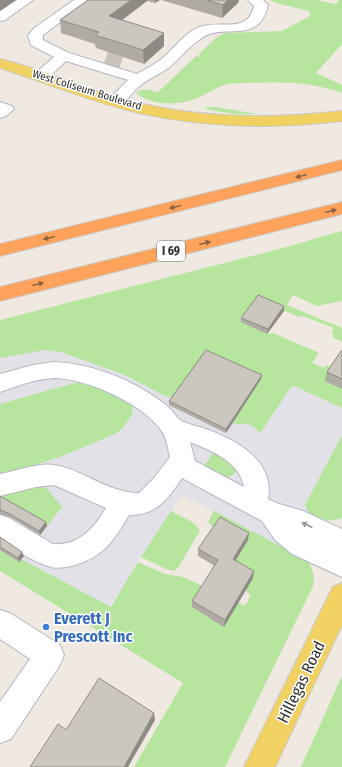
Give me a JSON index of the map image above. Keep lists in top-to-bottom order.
{
  "streets": {
    "highway": ["I 69"],
    "main road": ["West Coliseum Boulevard", "Hillegas Road"]
  },
  "places": ["Everett J Prescott Inc"]
}
